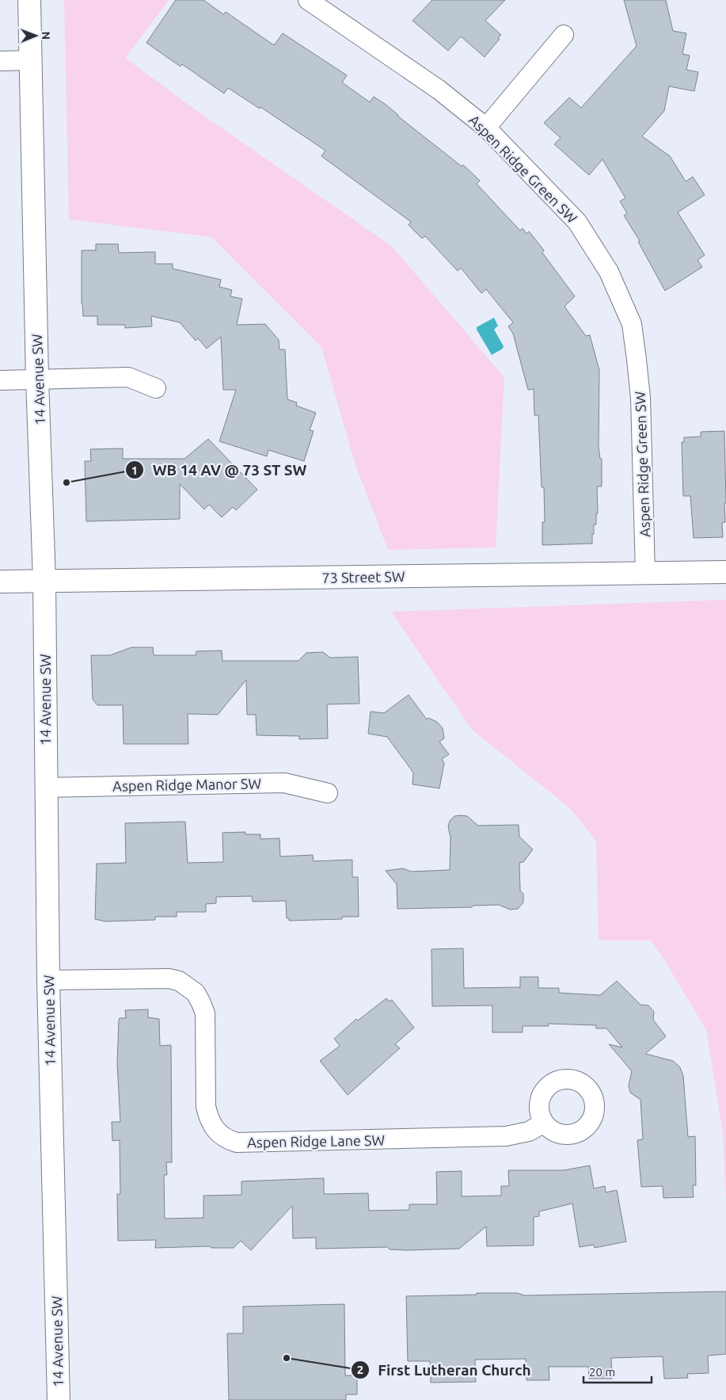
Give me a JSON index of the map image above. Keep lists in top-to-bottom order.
{
  "streets": {
    "street": [
      "Aspen Ridge Green SW",
      "14 Avenue SW",
      "73 Street SW",
      "Aspen Ridge Manor SW",
      "Aspen Ridge Lane SW"
    ]
  },
  "crossings": [
    ["Aspen Ridge Green SW", "73 Street SW"],
    ["14 Avenue SW", "73 Street SW"],
    ["14 Avenue SW", "Aspen Ridge Manor SW"],
    ["14 Avenue SW", "Aspen Ridge Lane SW"]
  ],
  "places": ["WB 14 AV @ 73 ST SW", "First Lutheran Church"],
  "scale_bar": "20 m",
  "north": "right"
}
